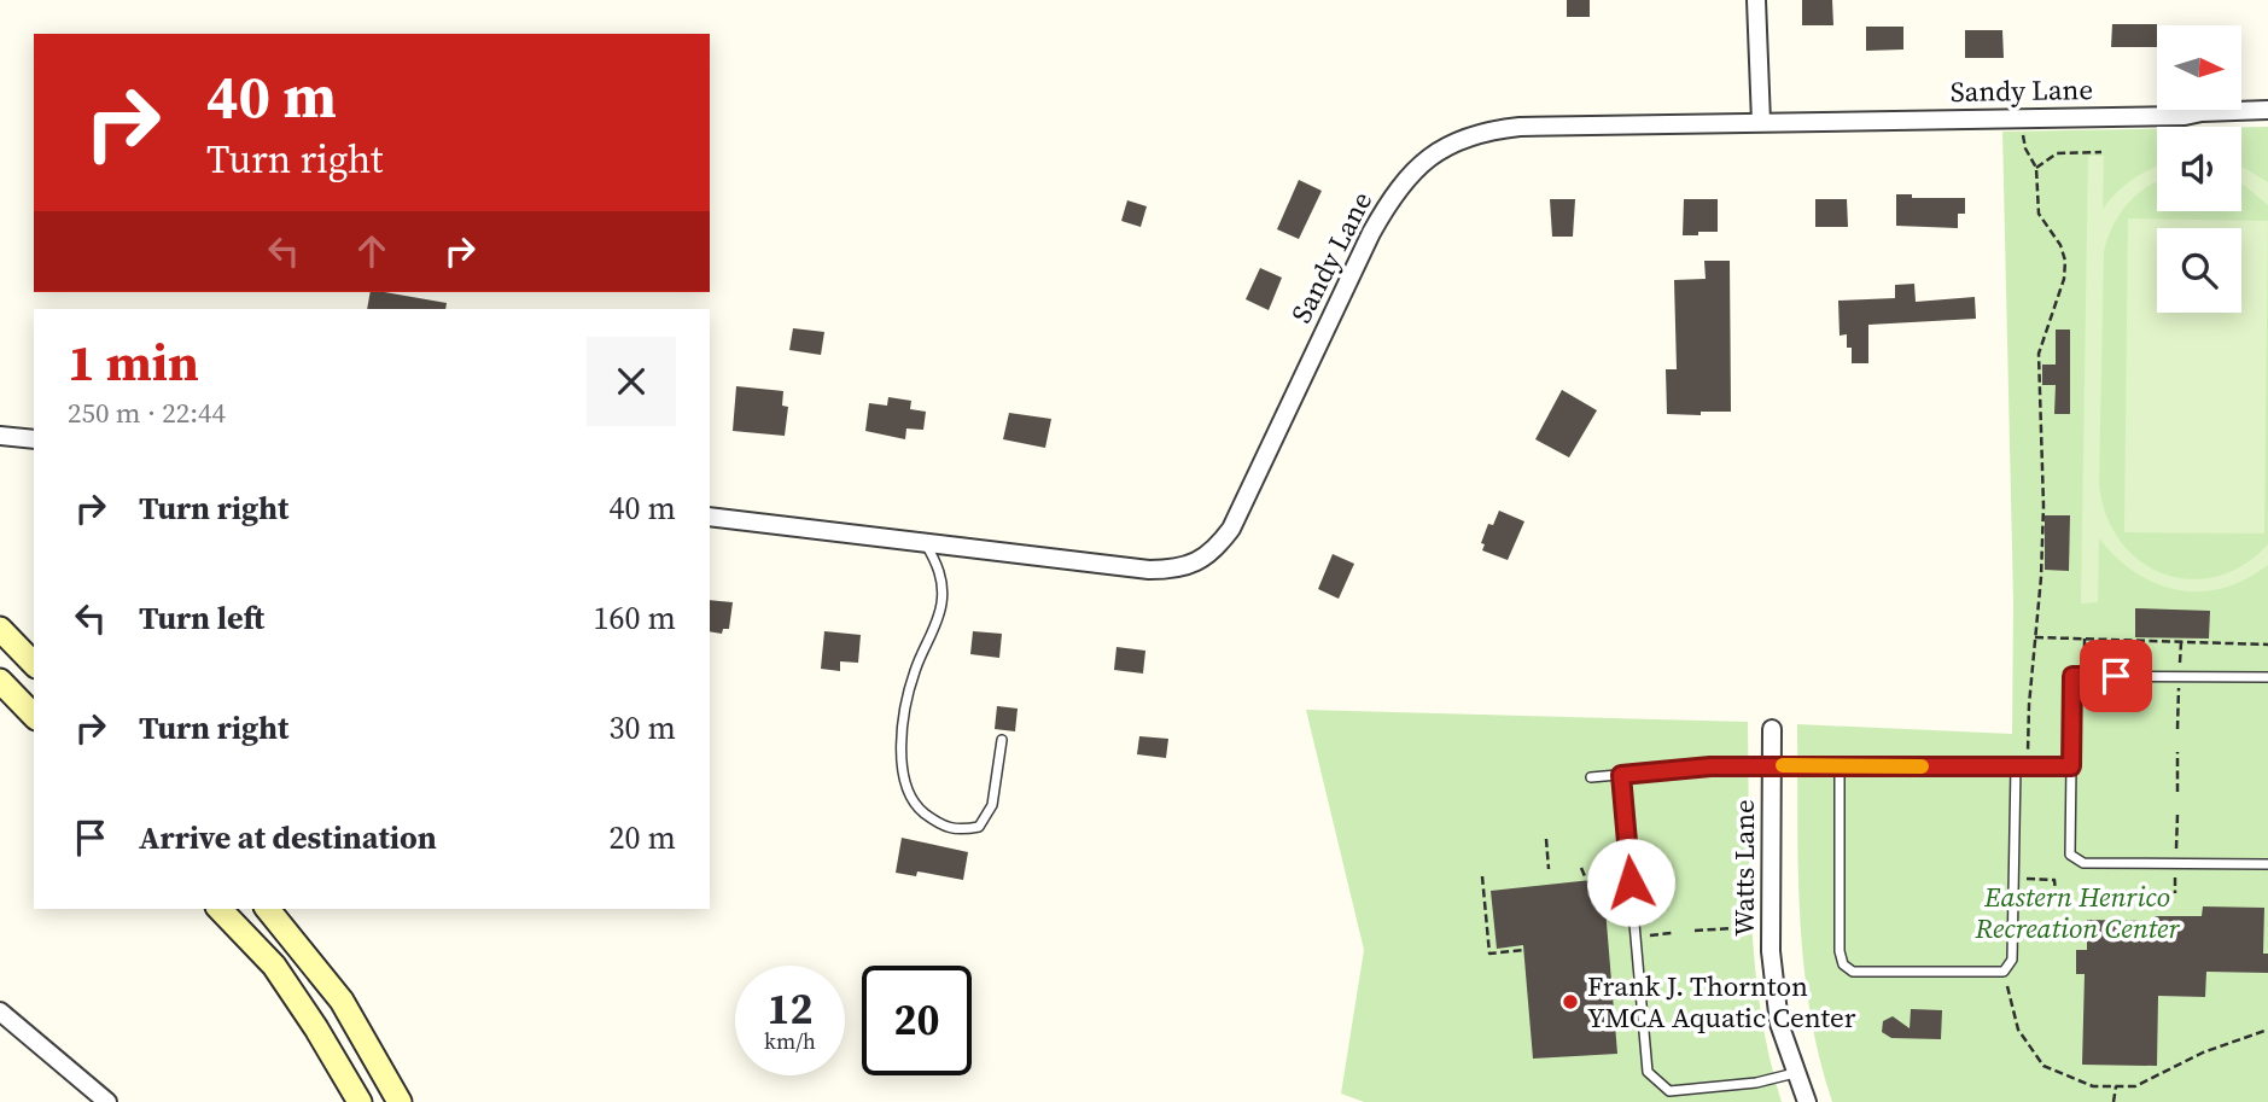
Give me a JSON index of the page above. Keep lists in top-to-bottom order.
{
  "streets": {
    "street": ["Sandy Lane", "Watts Lane"]
  },
  "parks": ["Eastern Henrico Recreation Center"],
  "places": ["Frank J. Thornton YMCA Aquatic Center"],
  "north": "right",
  "page": {
    "turn": ["40 m", "Turn right"],
    "heading": ["1 min", "250 m · 22:44"],
    "list": [
      {
        "name": "Turn right",
        "value": "40 m"
      },
      {
        "name": "Turn left",
        "value": "160 m"
      },
      {
        "name": "Turn right",
        "value": "30 m"
      },
      {
        "name": "Arrive at destination",
        "value": "20 m"
      }
    ],
    "speed": "12 km/h",
    "limit": "20"
  }
}
